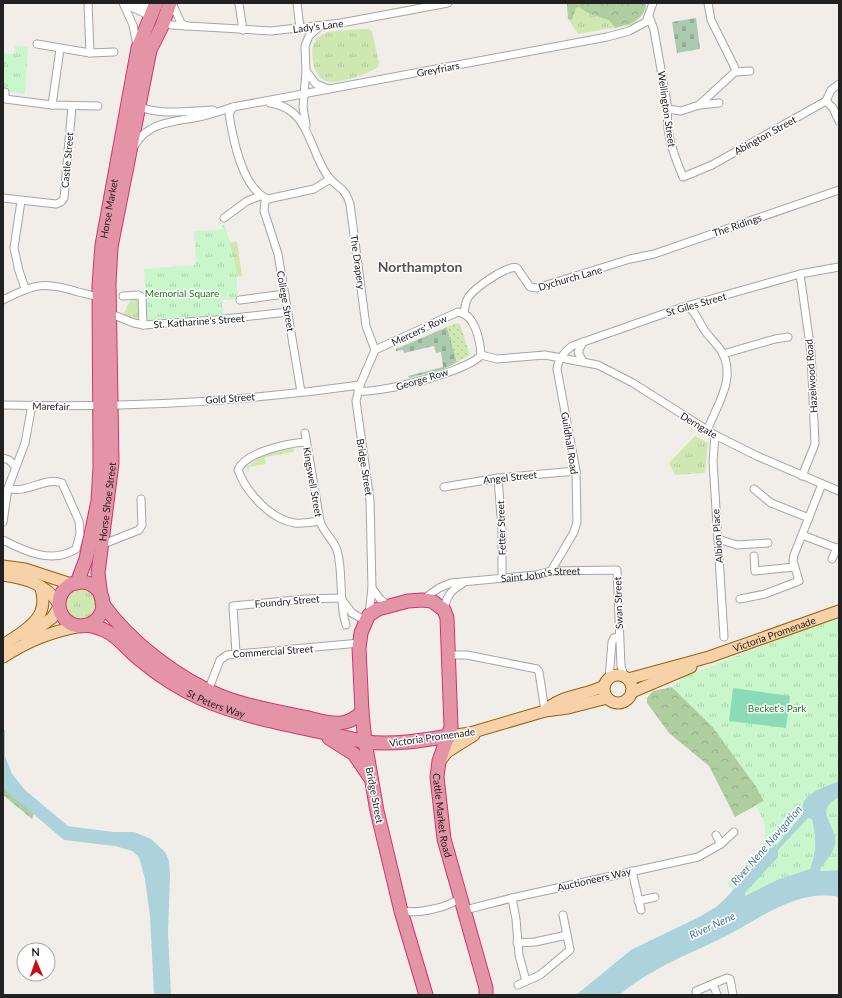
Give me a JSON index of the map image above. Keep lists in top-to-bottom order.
{
  "streets": {
    "highway": [
      "Horse Market",
      "Bridge Street",
      "Horse Shoe Street",
      "Saint John's Street",
      "Victoria Promenade",
      "St Peters Way",
      "Cattle Market Road"
    ],
    "street": [
      "Lady's Lane",
      "Greyfriars",
      "Wellington Street",
      "Abington Street",
      "Castle Street",
      "The Ridings",
      "The Drapery",
      "Dychurch Lane",
      "College Street",
      "St Giles Street",
      "St. Katharine's Street",
      "Mercers' Row",
      "Hazelwood Road",
      "George Row",
      "Gold Street",
      "Marefair",
      "Derngate",
      "Guildhall Road",
      "Angel Street",
      "Kingswell Street",
      "Fetter Street",
      "Albion Place",
      "Foundry Street",
      "Swan Street",
      "Commercial Street",
      "Auctioneers Way"
    ]
  },
  "crossings": [
    ["Lady's Lane", "Horse Market"],
    ["Greyfriars", "Wellington Street"],
    ["Greyfriars", "Horse Market"],
    ["Wellington Street", "Abington Street"],
    ["Horse Market", "St. Katharine's Street"],
    ["Horse Market", "Gold Street"],
    ["Horse Market", "Marefair"],
    ["Horse Market", "Horse Shoe Street"],
    ["The Ridings", "Dychurch Lane"],
    ["The Drapery", "Mercers' Row"],
    ["The Drapery", "Bridge Street"],
    ["Dychurch Lane", "Mercers' Row"],
    ["College Street", "St. Katharine's Street"],
    ["College Street", "Gold Street"],
    ["St Giles Street", "Hazelwood Road"],
    ["St Giles Street", "Derngate"],
    ["St Giles Street", "Guildhall Road"],
    ["Mercers' Row", "Bridge Street"],
    ["Hazelwood Road", "Derngate"],
    ["George Row", "Gold Street"],
    ["George Row", "Derngate"],
    ["George Row", "Bridge Street"],
    ["Gold Street", "Marefair"],
    ["Gold Street", "Bridge Street"],
    ["Gold Street", "Horse Shoe Street"],
    ["Marefair", "Horse Shoe Street"],
    ["Derngate", "Guildhall Road"],
    ["Derngate", "Albion Place"],
    ["Guildhall Road", "Angel Street"],
    ["Guildhall Road", "Saint John's Street"],
    ["Bridge Street", "Saint John's Street"],
    ["Bridge Street", "Victoria Promenade"],
    ["Bridge Street", "Commercial Street"],
    ["Bridge Street", "St Peters Way"],
    ["Angel Street", "Fetter Street"],
    ["Kingswell Street", "Foundry Street"],
    ["Horse Shoe Street", "St Peters Way"],
    ["Fetter Street", "Saint John's Street"],
    ["Saint John's Street", "Swan Street"],
    ["Saint John's Street", "Cattle Market Road"],
    ["Foundry Street", "Commercial Street"],
    ["Swan Street", "Victoria Promenade"],
    ["Victoria Promenade", "St Peters Way"],
    ["Victoria Promenade", "Cattle Market Road"],
    ["Commercial Street", "St Peters Way"],
    ["Cattle Market Road", "Auctioneers Way"]
  ],
  "districts": ["Northampton"],
  "water": ["River Nene Navigation", "River Nene"],
  "parks": ["Memorial Square", "Becket's Park"],
  "north": "top"
}
